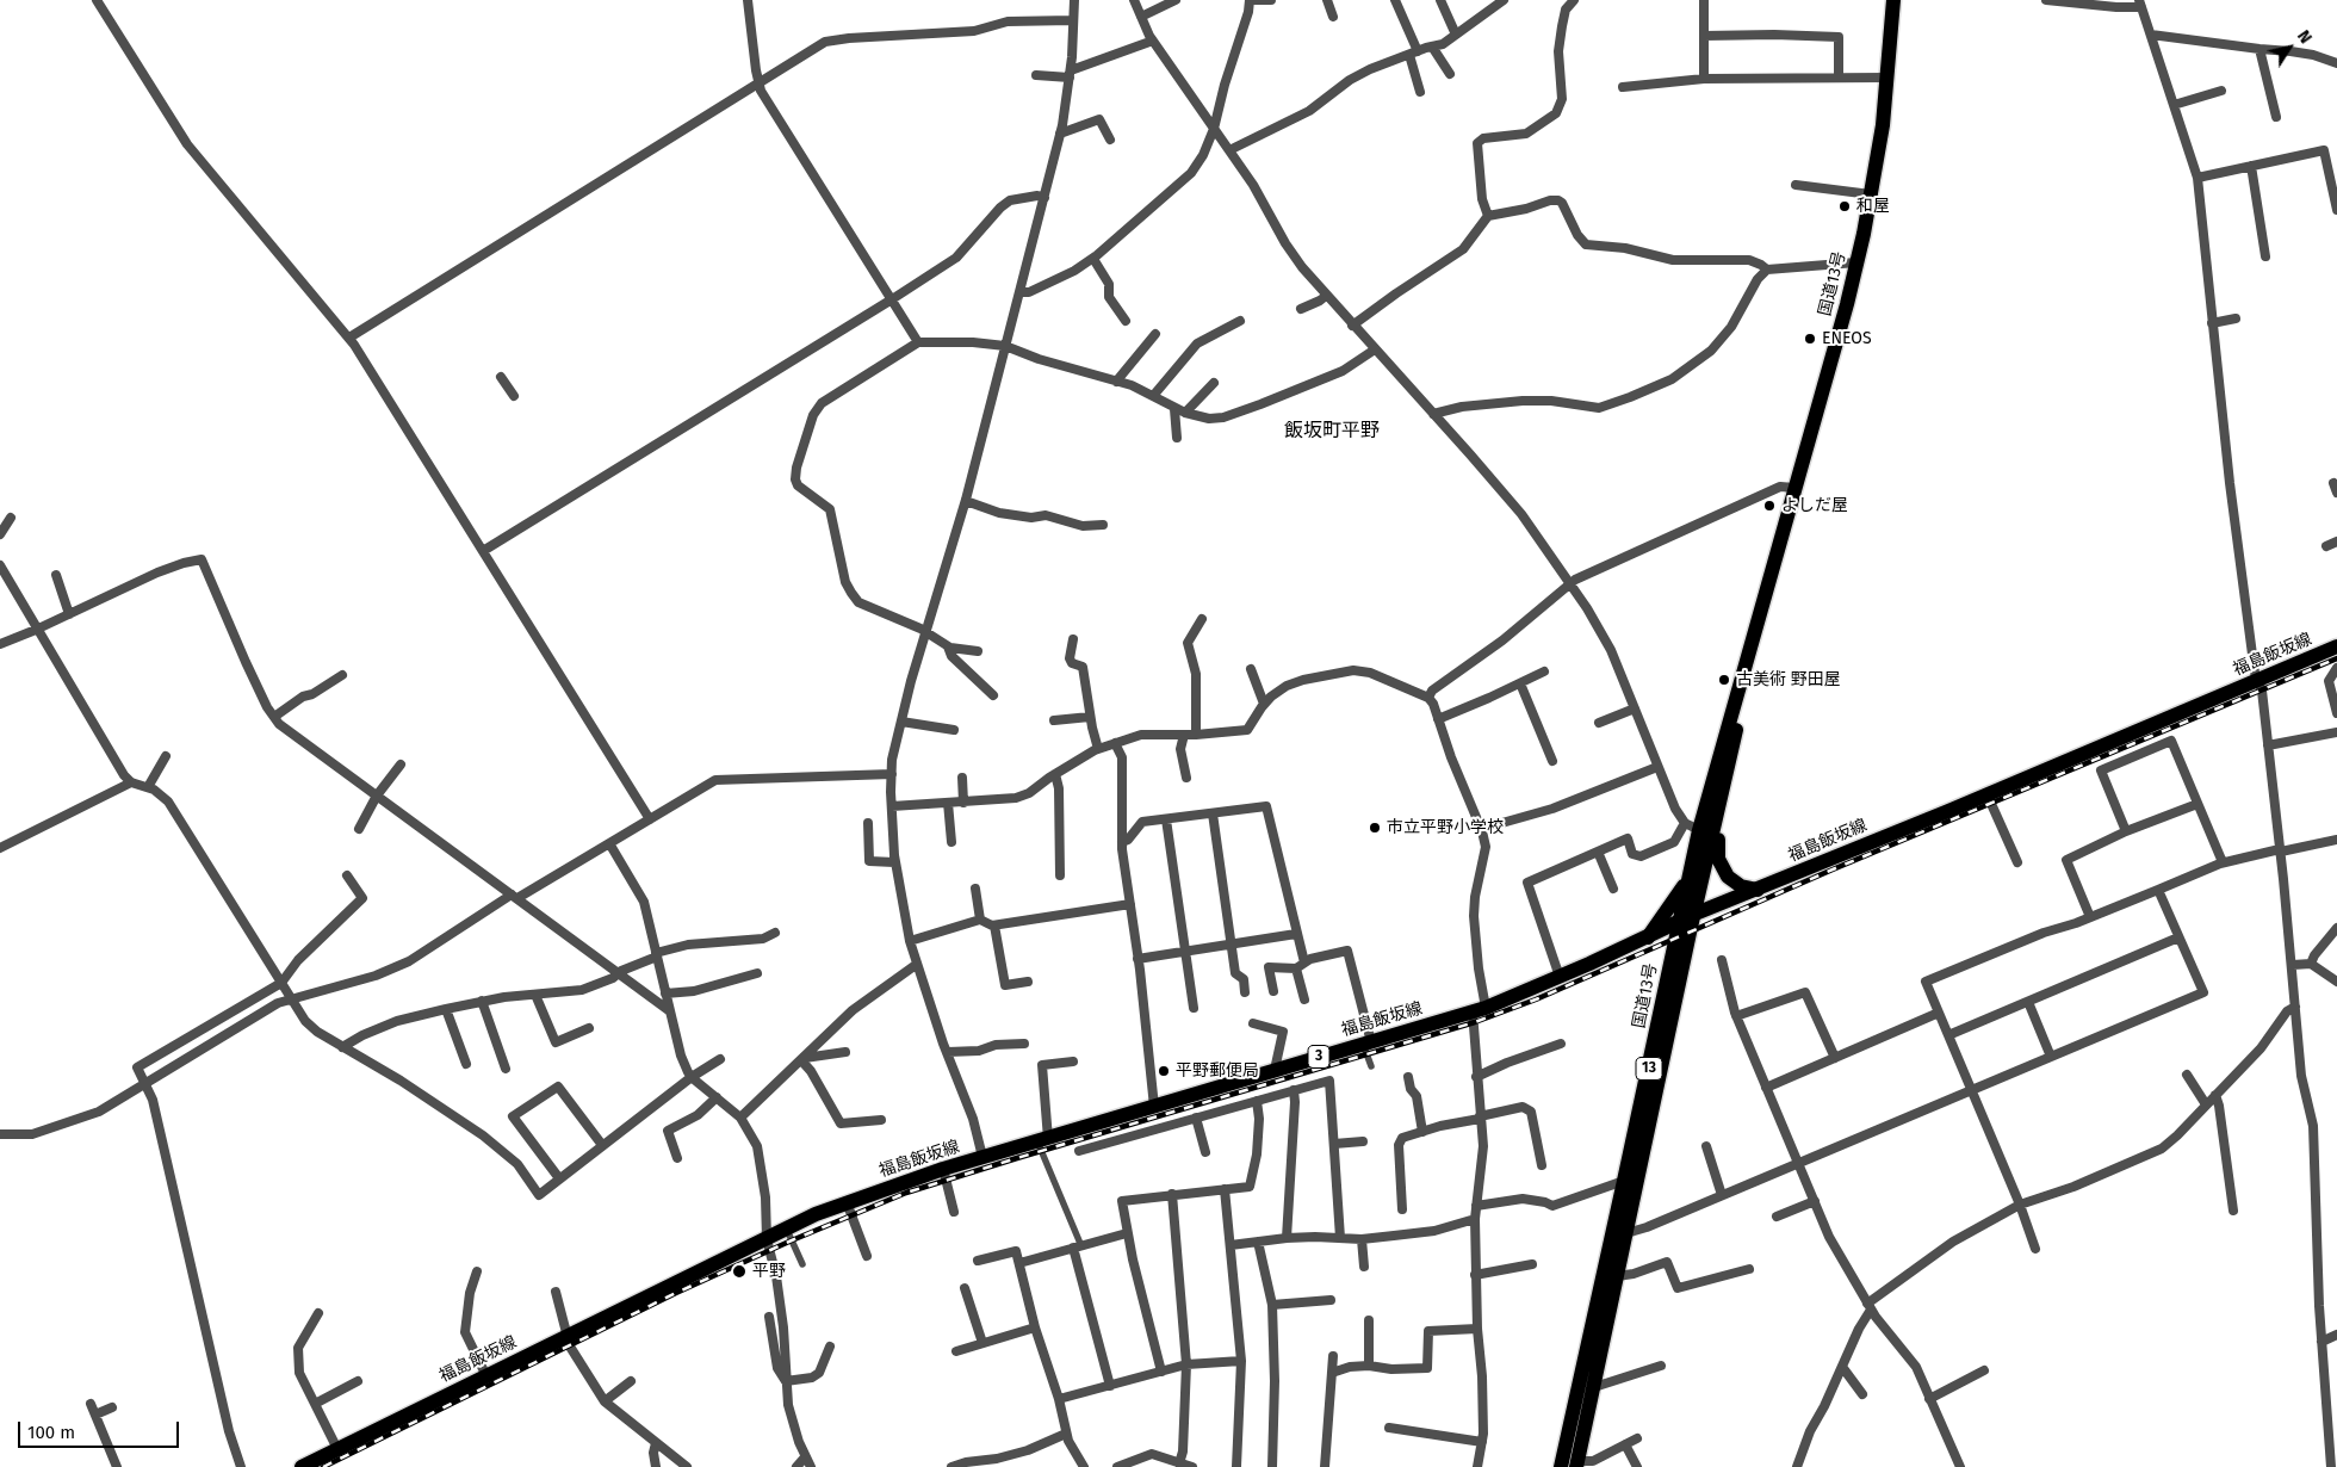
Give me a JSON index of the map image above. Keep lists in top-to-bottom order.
{
  "streets": {
    "main road": [
      "国道13号",
      "福島飯坂線",
      "3",
      "13"
    ]
  },
  "crossings": [
    ["国道13号", "福島飯坂線"]
  ],
  "districts": ["飯坂町平野"],
  "places": [
    "和屋",
    "ENEOS",
    "よしだ屋",
    "古美術 野田屋",
    "市立平野小学校",
    "平野郵便局",
    "平野"
  ],
  "scale_bar": "100 m",
  "north": "top right"
}
